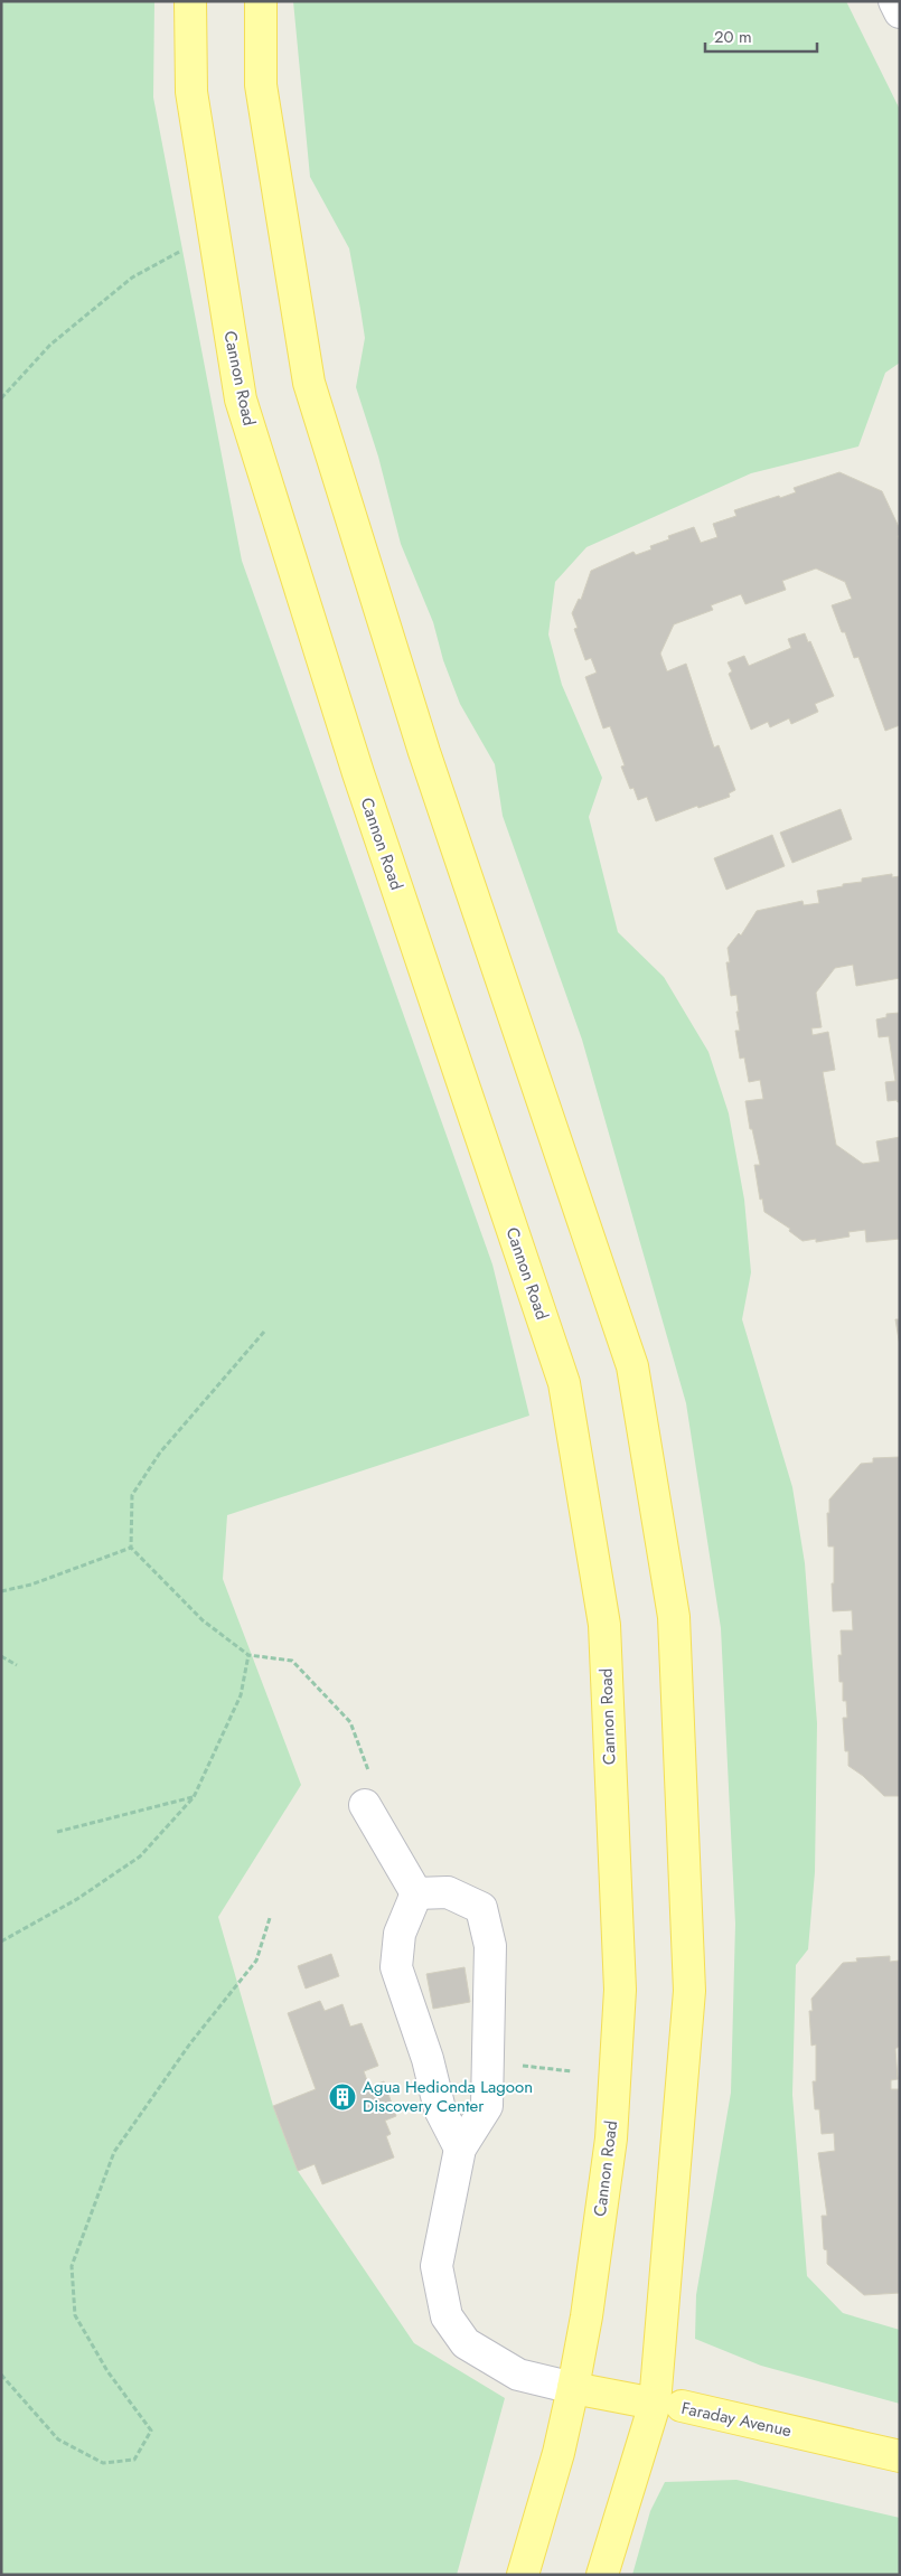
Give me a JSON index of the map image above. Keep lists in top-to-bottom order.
{
  "streets": {
    "main road": ["Cannon Road", "Faraday Avenue"]
  },
  "crossings": [
    ["Cannon Road", "Faraday Avenue"]
  ],
  "places": {
    "building": ["Agua Hedionda Lagoon Discovery Center"]
  },
  "scale_bar": "20 m"
}
